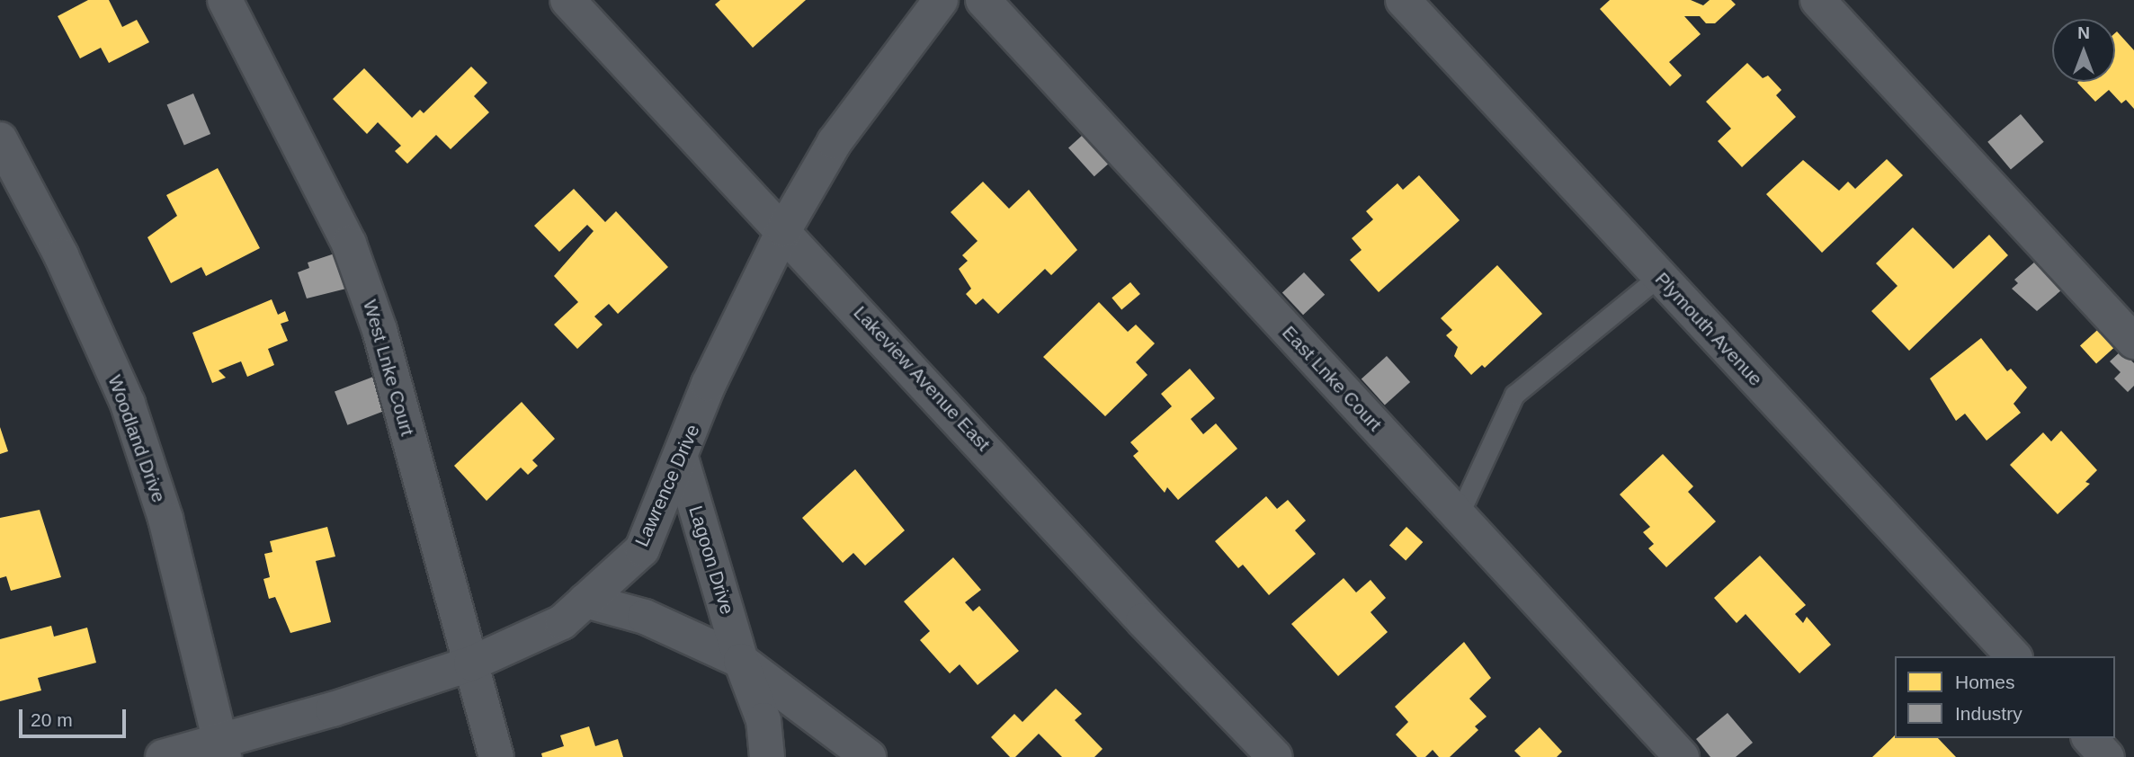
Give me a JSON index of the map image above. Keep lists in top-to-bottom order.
{
  "streets": {
    "street": [
      "Plymouth Avenue",
      "West Lnke Court",
      "Lakeview Avenue East",
      "East Lnke Court",
      "Woodland Drive",
      "Lawrence Drive",
      "Lagoon Drive"
    ]
  },
  "crossings": [
    ["West Lnke Court", "Lawrence Drive"],
    ["Lakeview Avenue East", "Lawrence Drive"],
    ["Woodland Drive", "Lawrence Drive"],
    ["Lawrence Drive", "Lagoon Drive"]
  ],
  "legend": ["Homes", "Industry"],
  "scale_bar": "20 m",
  "north": "top"
}
